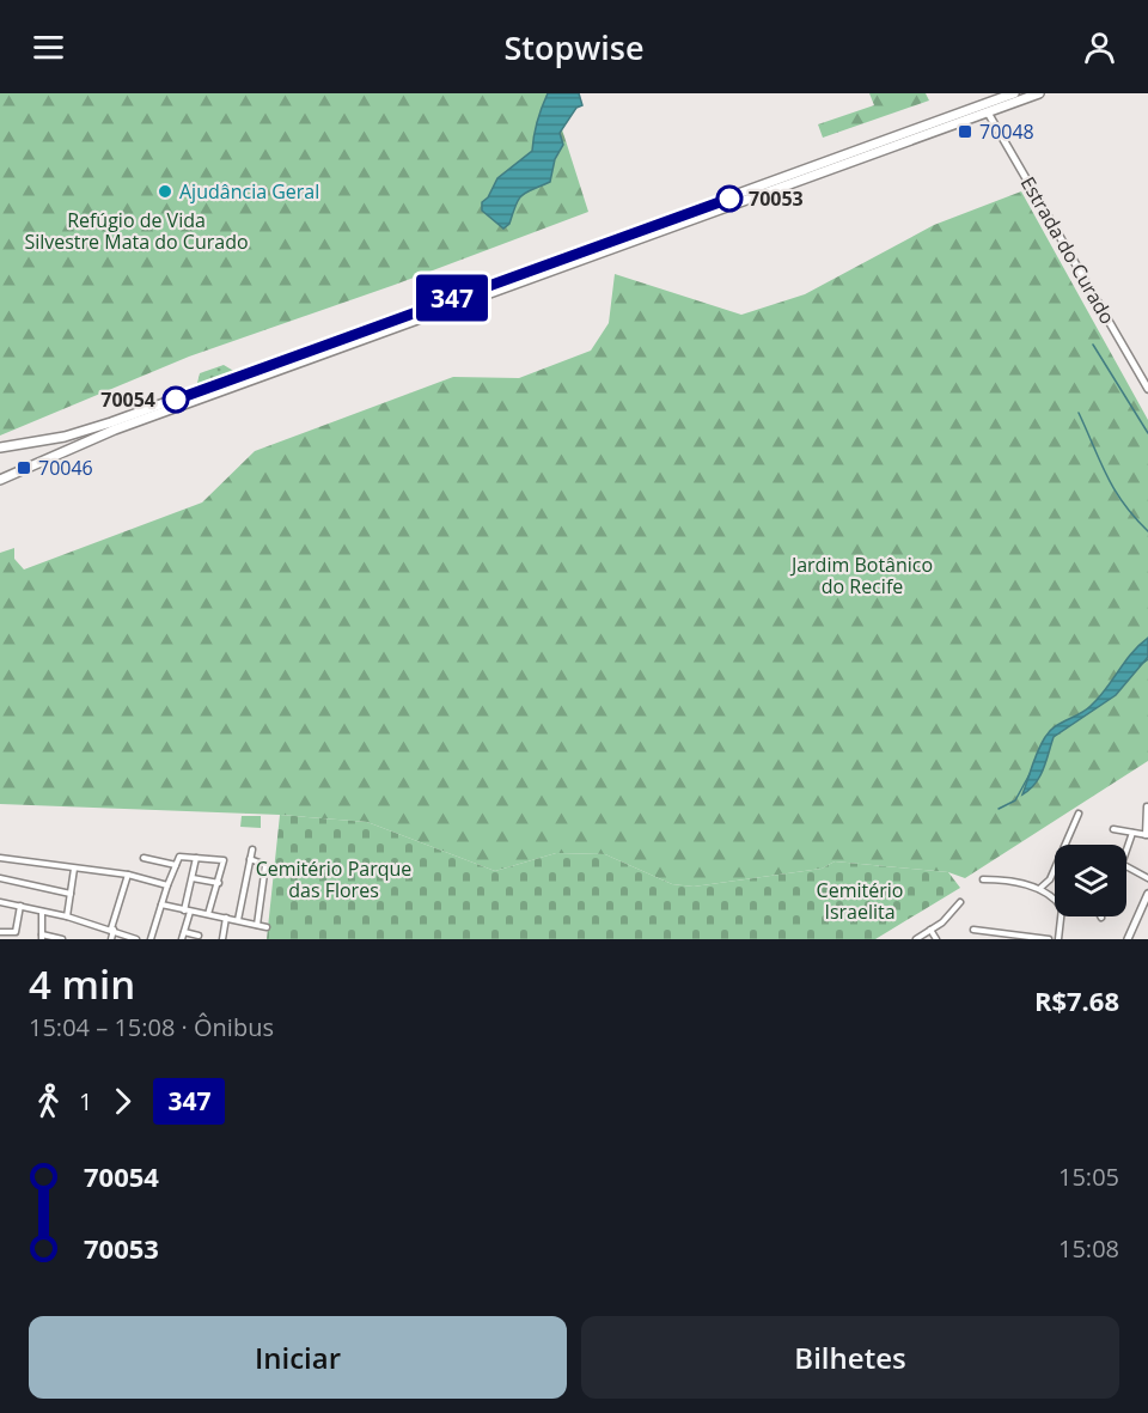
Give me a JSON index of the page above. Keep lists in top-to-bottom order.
{
  "streets": {
    "main road": ["Estrada do Curado"]
  },
  "parks": [
    "Refúgio de Vida Silvestre Mata do Curado",
    "Jardim Botânico do Recife",
    "Cemitério Parque das Flores",
    "Cemitério Israelita"
  ],
  "places": {
    "transit": ["70048", "70046"],
    "other": ["Ajudância Geral", "70053", "70054"]
  },
  "lines": ["bus line 347"],
  "page": {
    "header": "Stopwise",
    "on_map": "347",
    "heading": ["4 min", "15:04 – 15:08 · Ônibus", "R$7.68"],
    "legs": ["1", "347"],
    "list": [
      {
        "name": "70054",
        "value": "15:05"
      },
      {
        "name": "70053",
        "value": "15:08"
      }
    ],
    "buttons": ["Iniciar", "Bilhetes"]
  }
}
